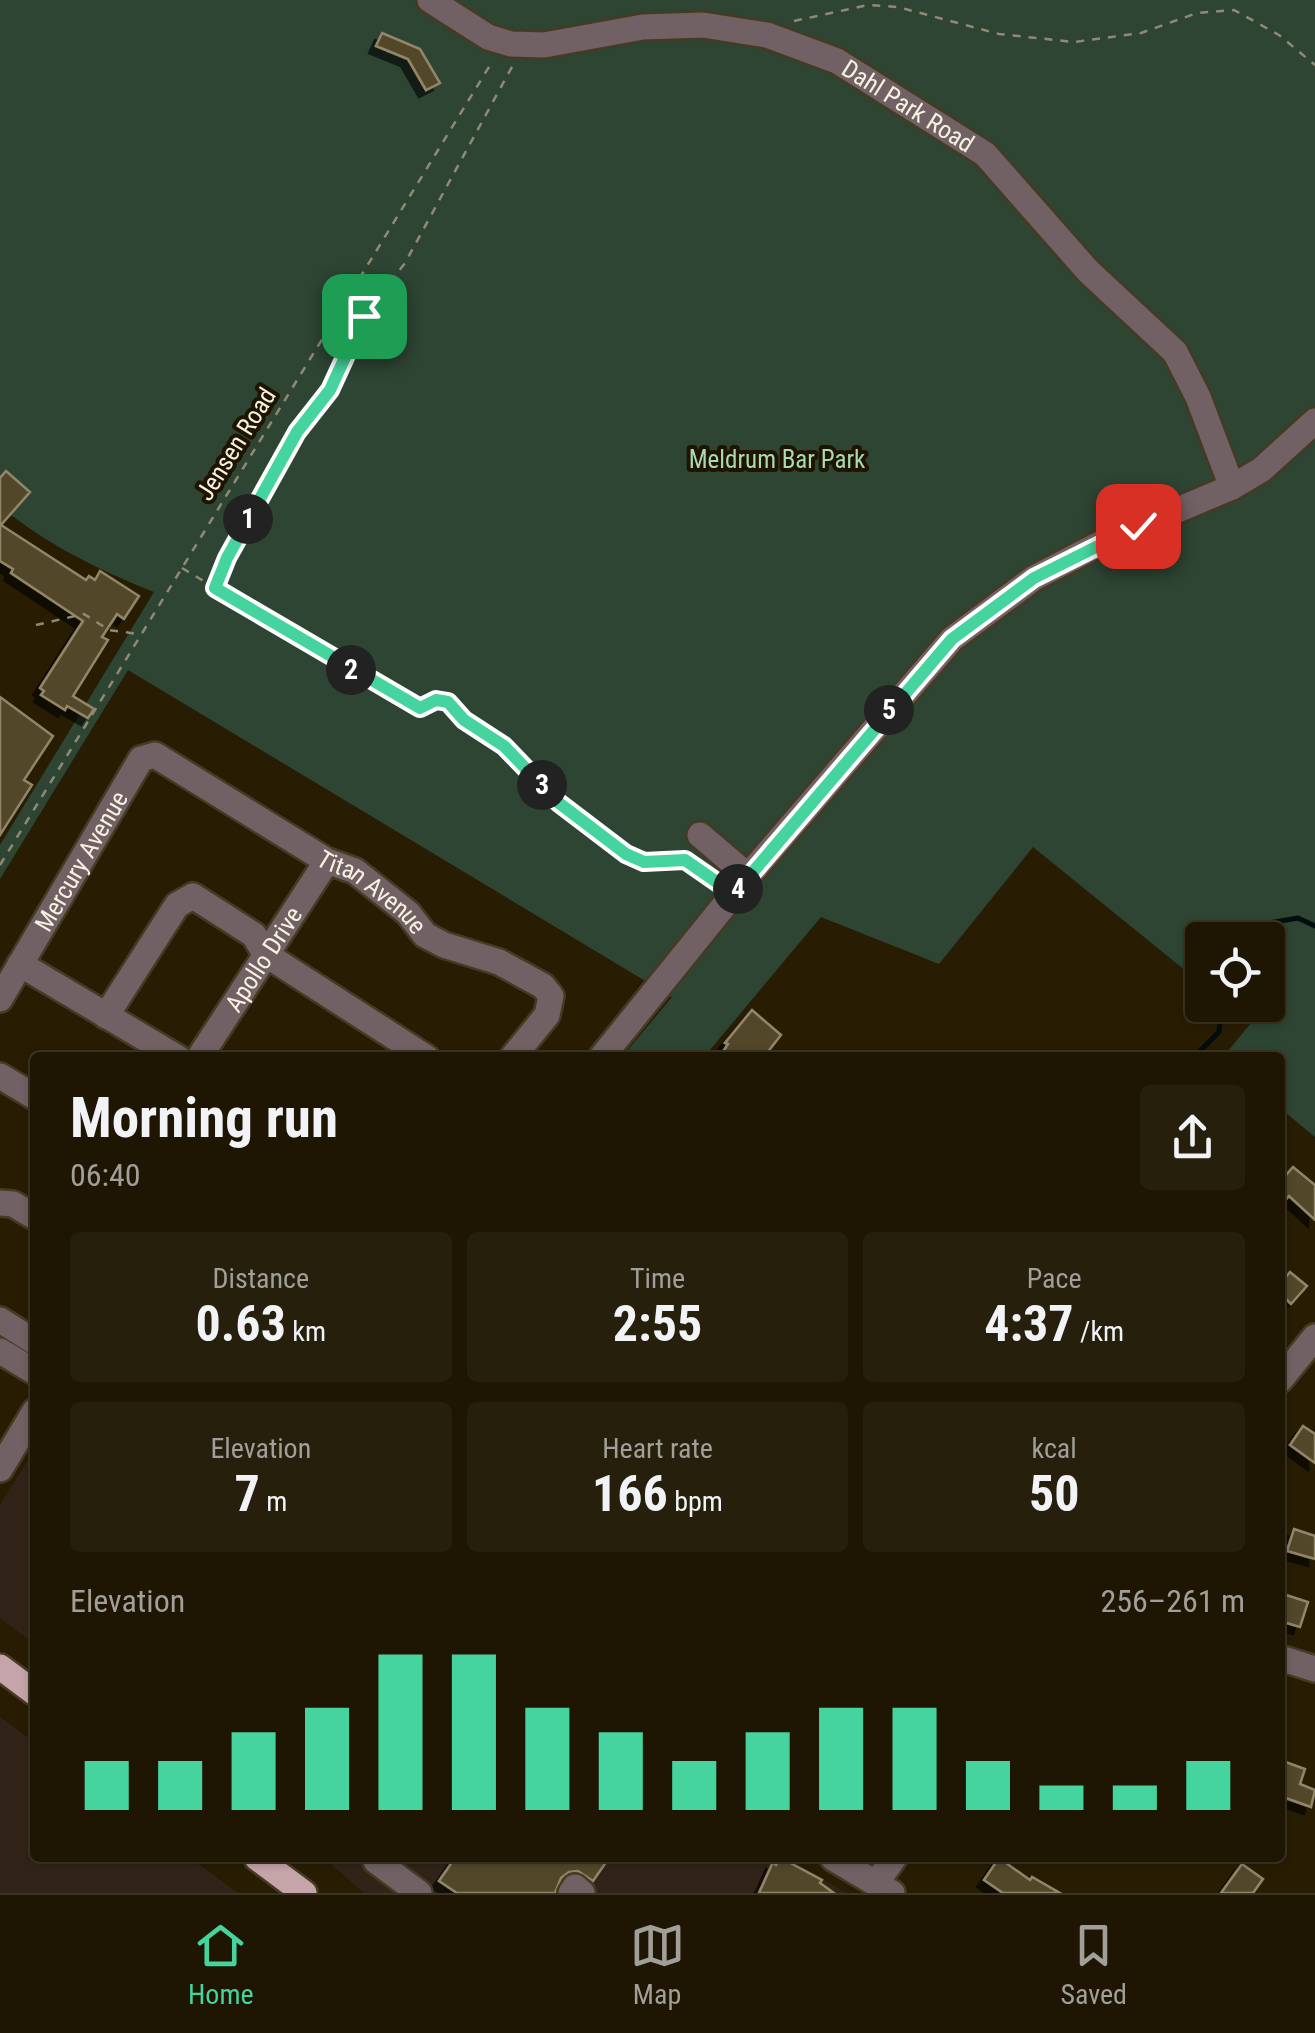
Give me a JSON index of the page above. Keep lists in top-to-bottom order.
{
  "streets": {
    "street": [
      "Dahl Park Road",
      "Mercury Avenue",
      "Titan Avenue",
      "Apollo Drive"
    ],
    "path": ["Jensen Road"]
  },
  "crossings": [
    ["Dahl Park Road", "Jensen Road"],
    ["Mercury Avenue", "Titan Avenue"],
    ["Titan Avenue", "Apollo Drive"]
  ],
  "parks": ["Meldrum Bar Park"],
  "page": {
    "pins": [
      "1",
      "2",
      "5",
      "3",
      "4"
    ],
    "heading": ["Morning run", "06:40"],
    "stats": [
      ["Distance", "0.63 km"],
      ["Time", "2:55"],
      ["Pace", "4:37 /km"],
      ["Elevation", "7 m"],
      ["Heart rate", "166 bpm"],
      ["kcal", "50"]
    ],
    "chart": ["Elevation", "256–261 m"],
    "tabs": ["Home", "Map", "Saved"]
  }
}
